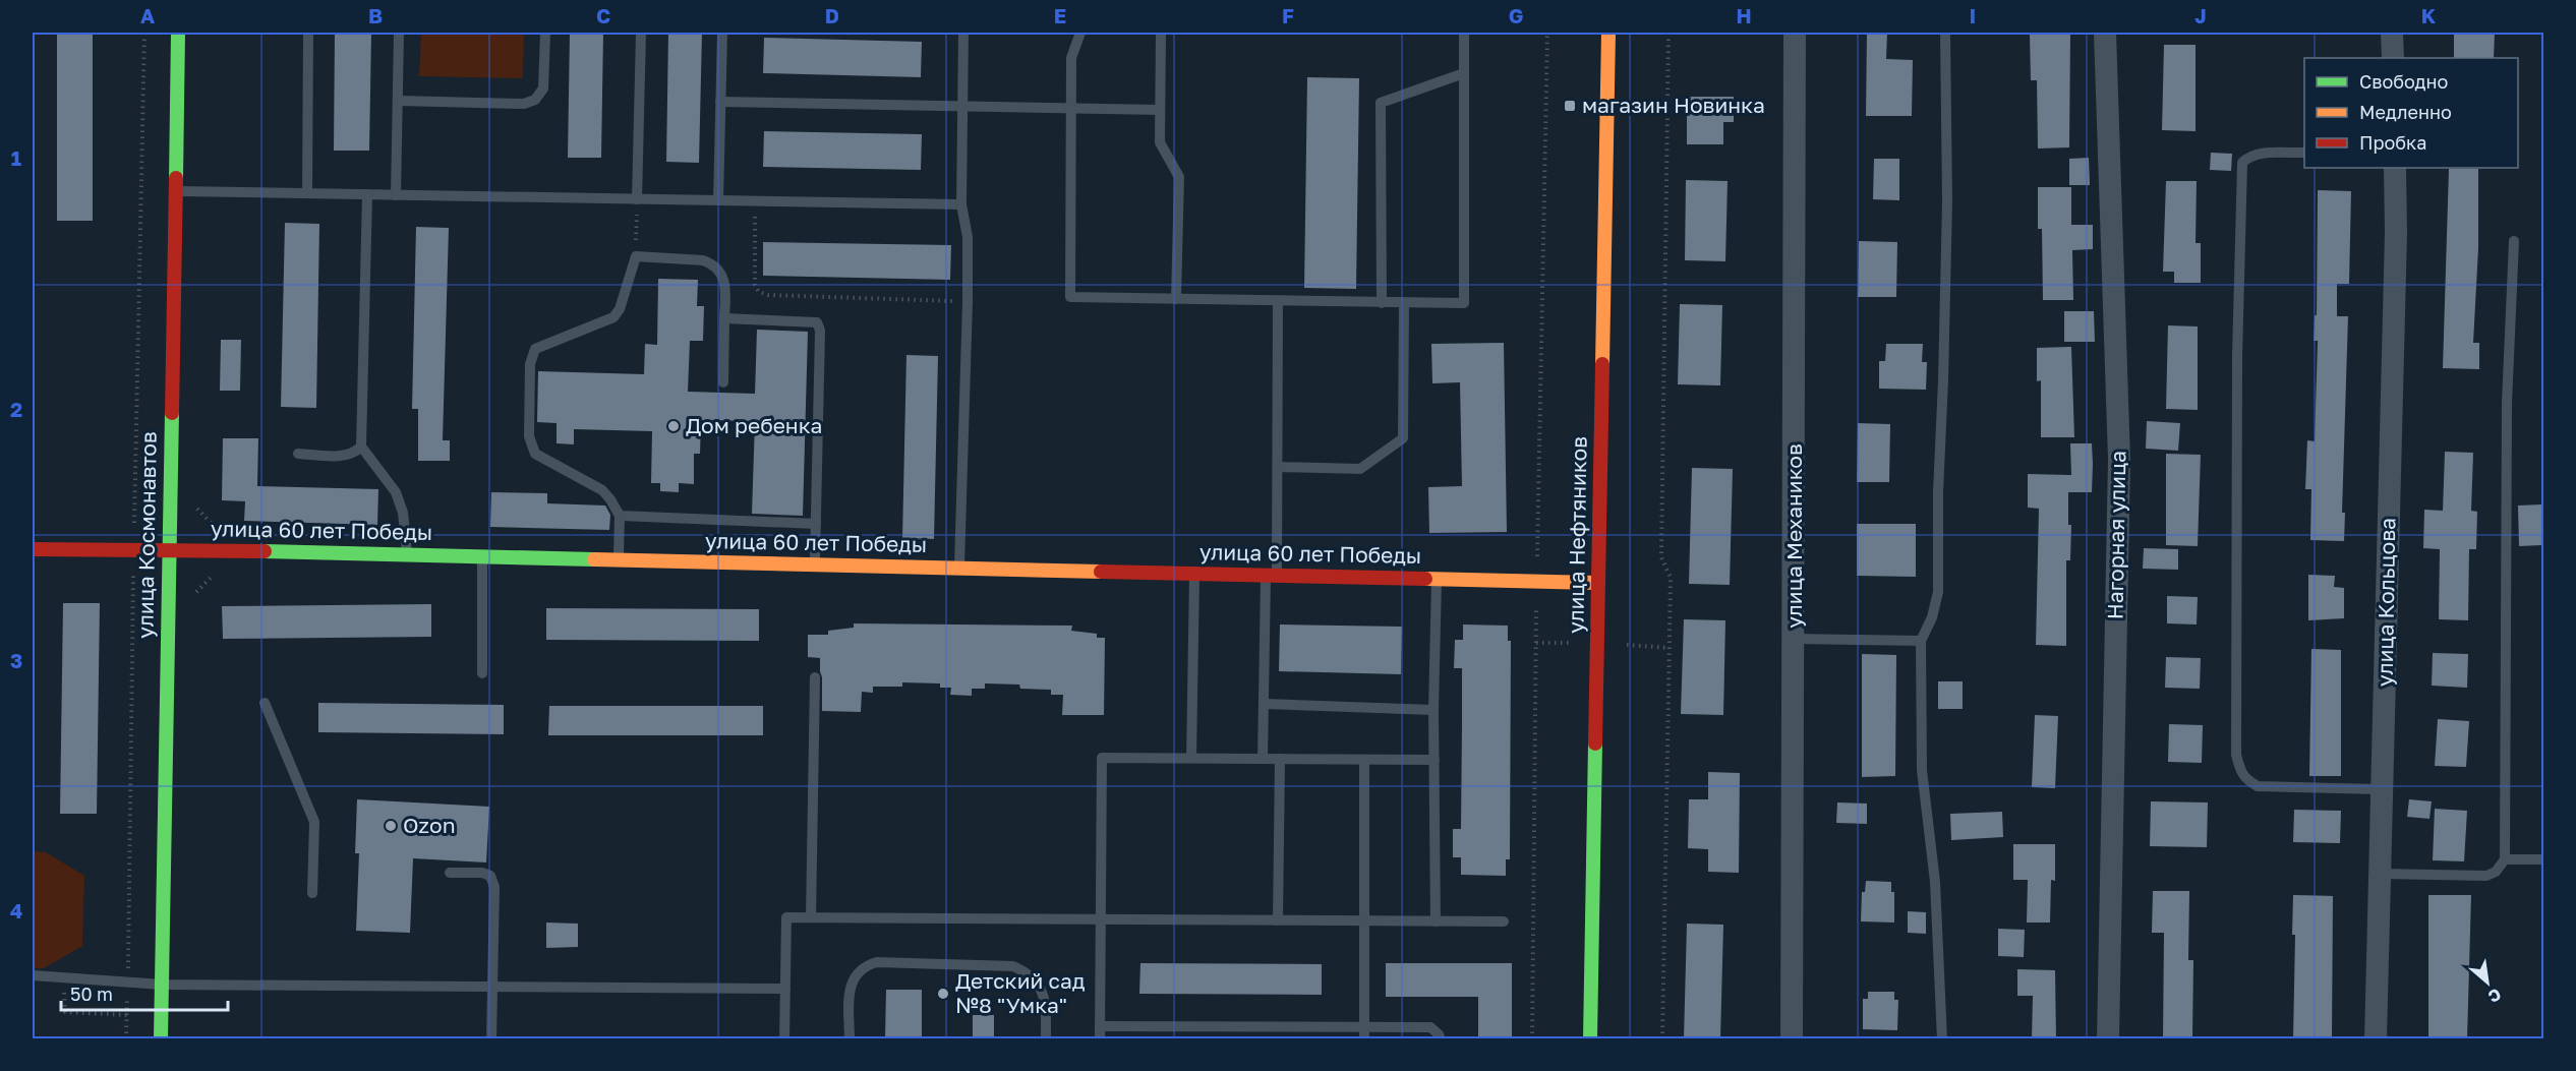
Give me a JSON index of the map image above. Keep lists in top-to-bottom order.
{
  "streets": {
    "main road": ["улица 60 лет Победы", "улица Космонавтов", "улица Нефтяников"],
    "street": ["Нагорная улица", "улица Механиков", "улица Кольцова"]
  },
  "crossings": [
    ["улица 60 лет Победы", "улица Космонавтов"],
    ["улица 60 лет Победы", "улица Нефтяников"]
  ],
  "places": {
    "transit": ["магазин Новинка"],
    "other": ["Дом ребенка", "Ozon", "Детский сад №8 \"Умка\""]
  },
  "legend": ["Свободно", "Медленно", "Пробка"],
  "scale_bar": "50 m",
  "north": "bottom right",
  "grid": {
    "columns": [
      "A",
      "B",
      "C",
      "D",
      "E",
      "F",
      "G",
      "H",
      "I",
      "J",
      "K"
    ],
    "rows": [
      "1",
      "2",
      "3",
      "4"
    ]
  }
}
